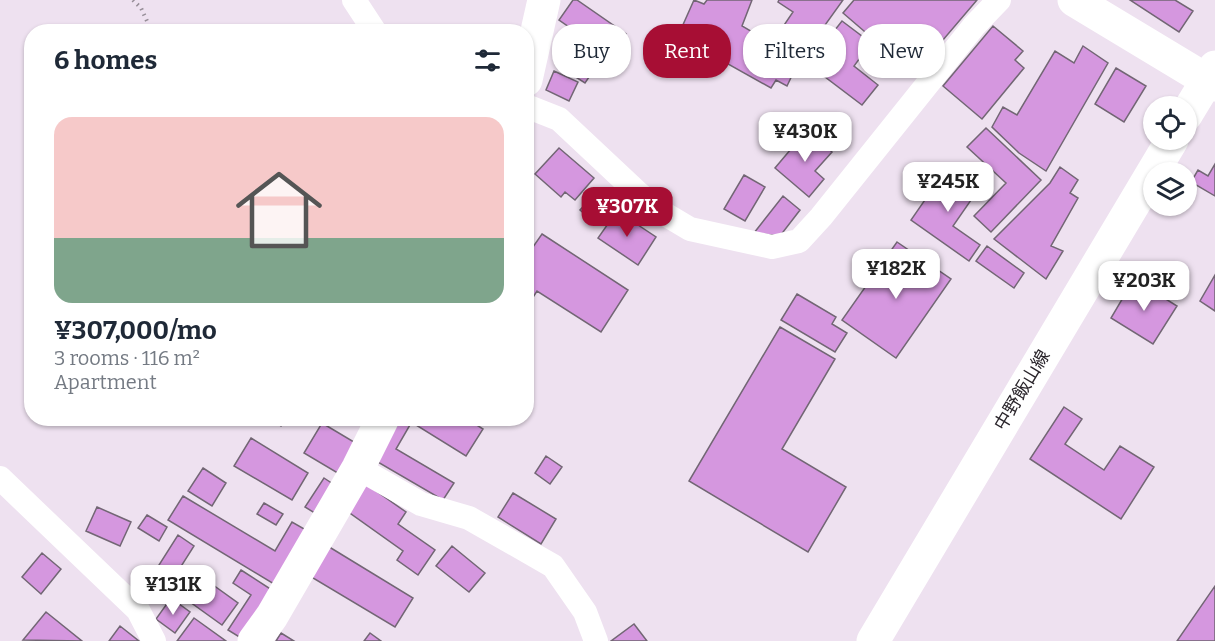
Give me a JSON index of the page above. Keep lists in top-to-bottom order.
{
  "streets": {
    "main road": ["中野飯山線"]
  },
  "page": {
    "chip": [
      "Buy",
      "Rent",
      "Filters",
      "New"
    ],
    "heading": "6 homes",
    "list": [
      {
        "name": "¥307,000/mo",
        "note": "3 rooms · 116 m² · Apartment"
      }
    ],
    "price": [
      "¥430K",
      "¥245K",
      "¥307K",
      "¥182K",
      "¥203K",
      "¥131K"
    ]
  }
}
